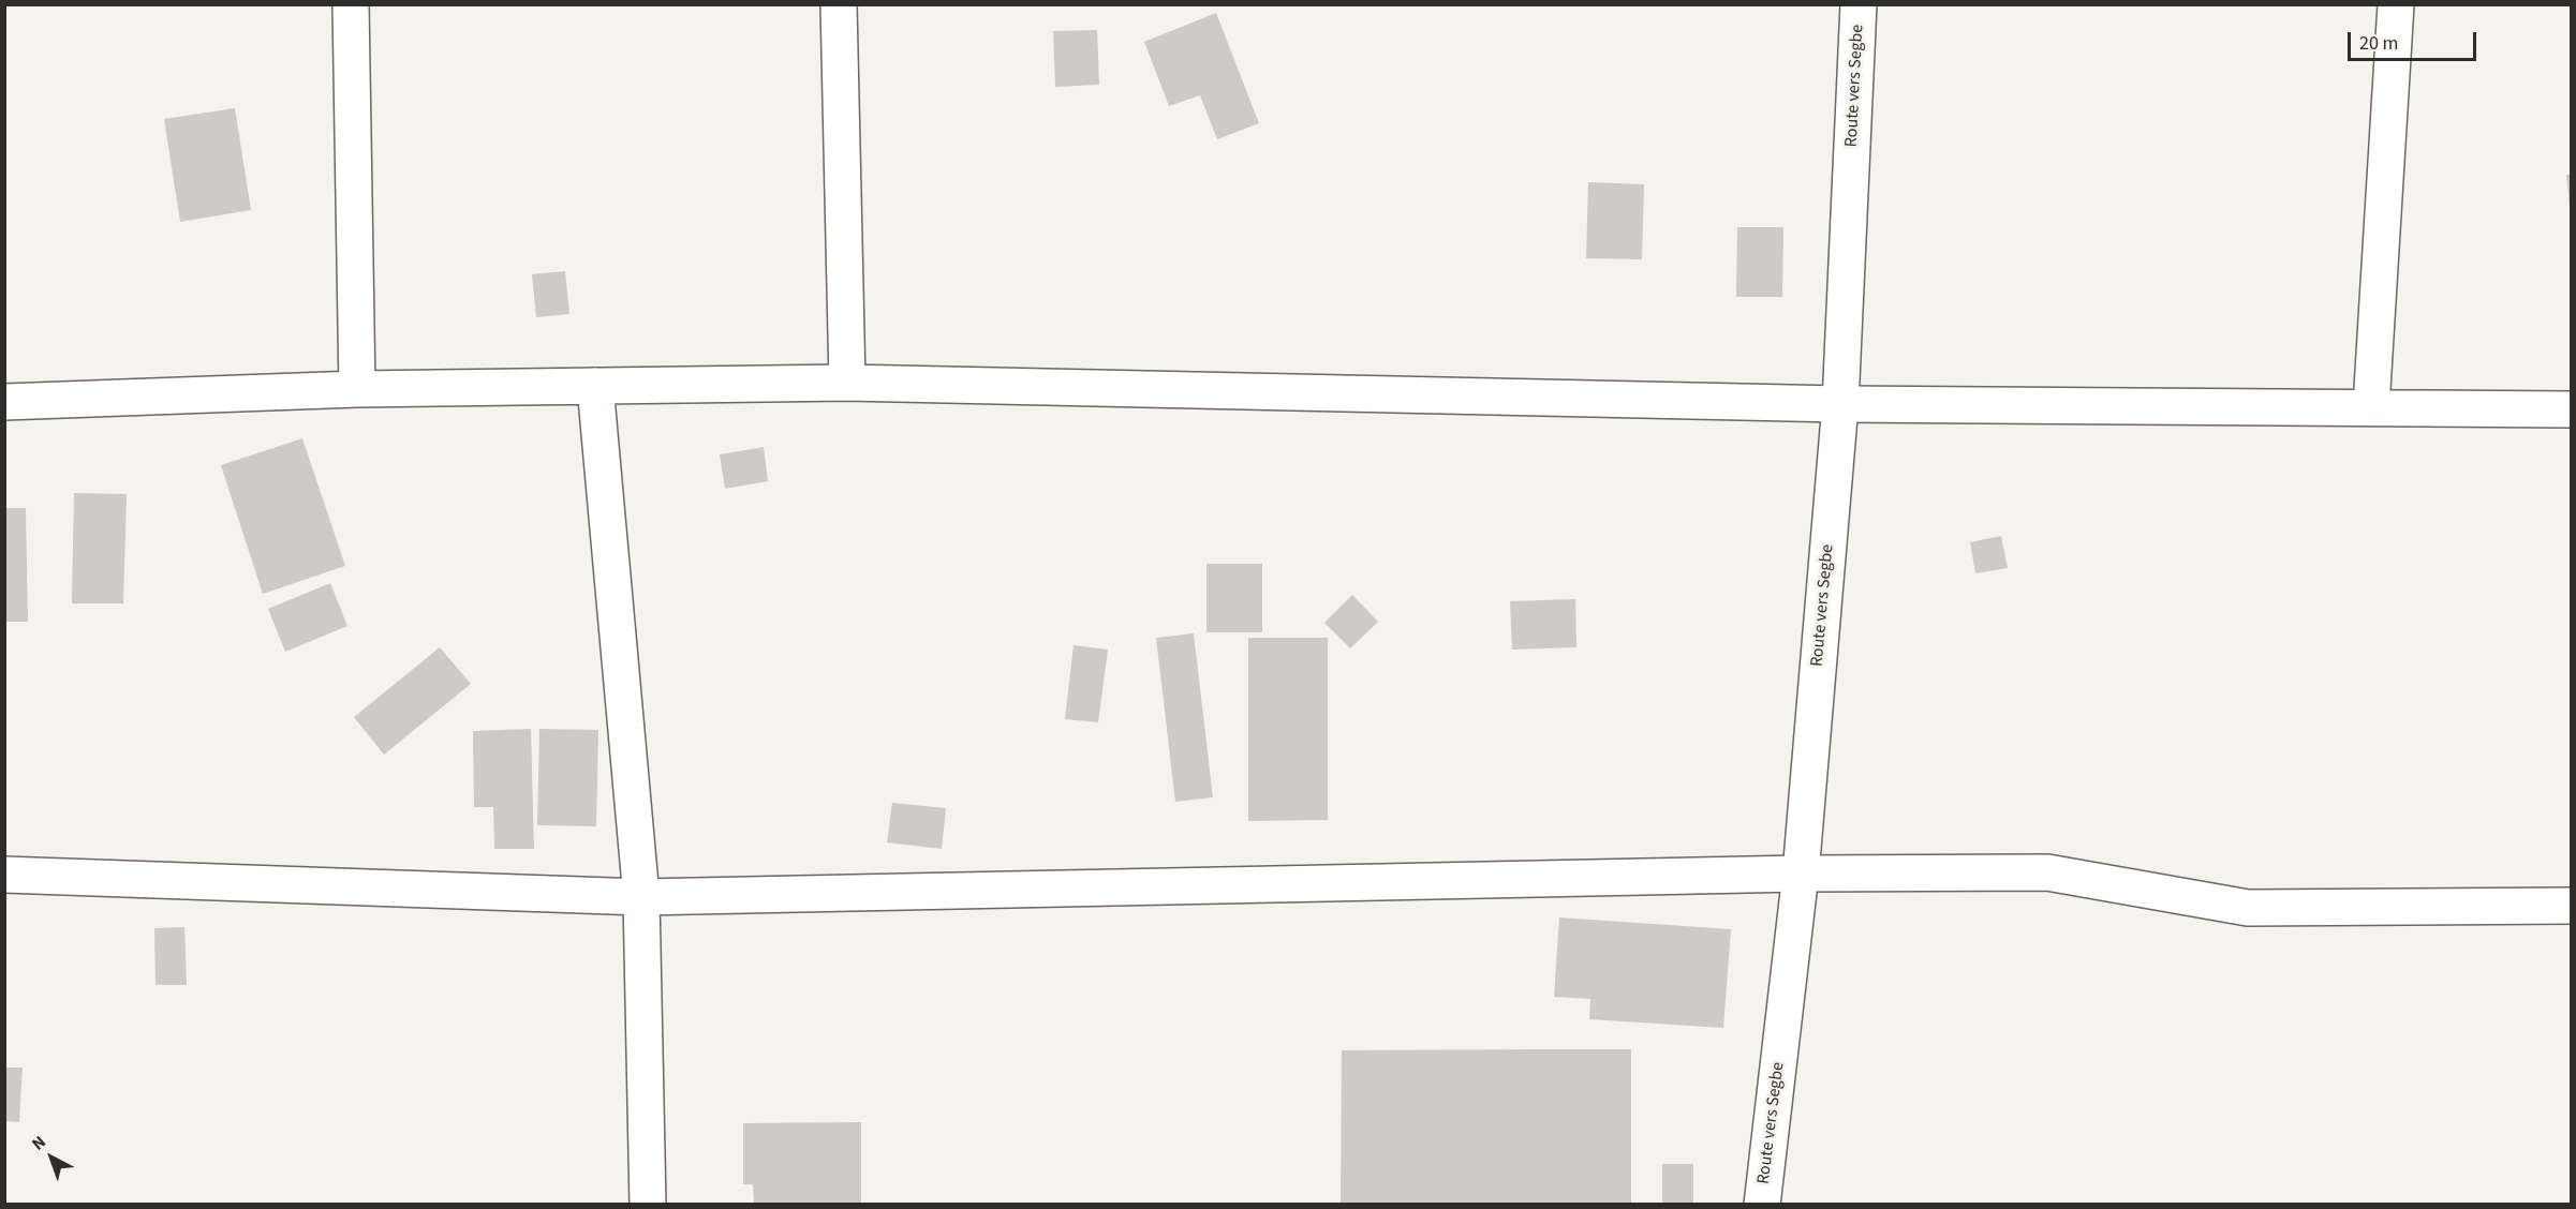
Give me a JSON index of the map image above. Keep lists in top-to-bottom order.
{
  "streets": {
    "street": ["Route vers Segbe"]
  },
  "scale_bar": "20 m",
  "north": "top left"
}
